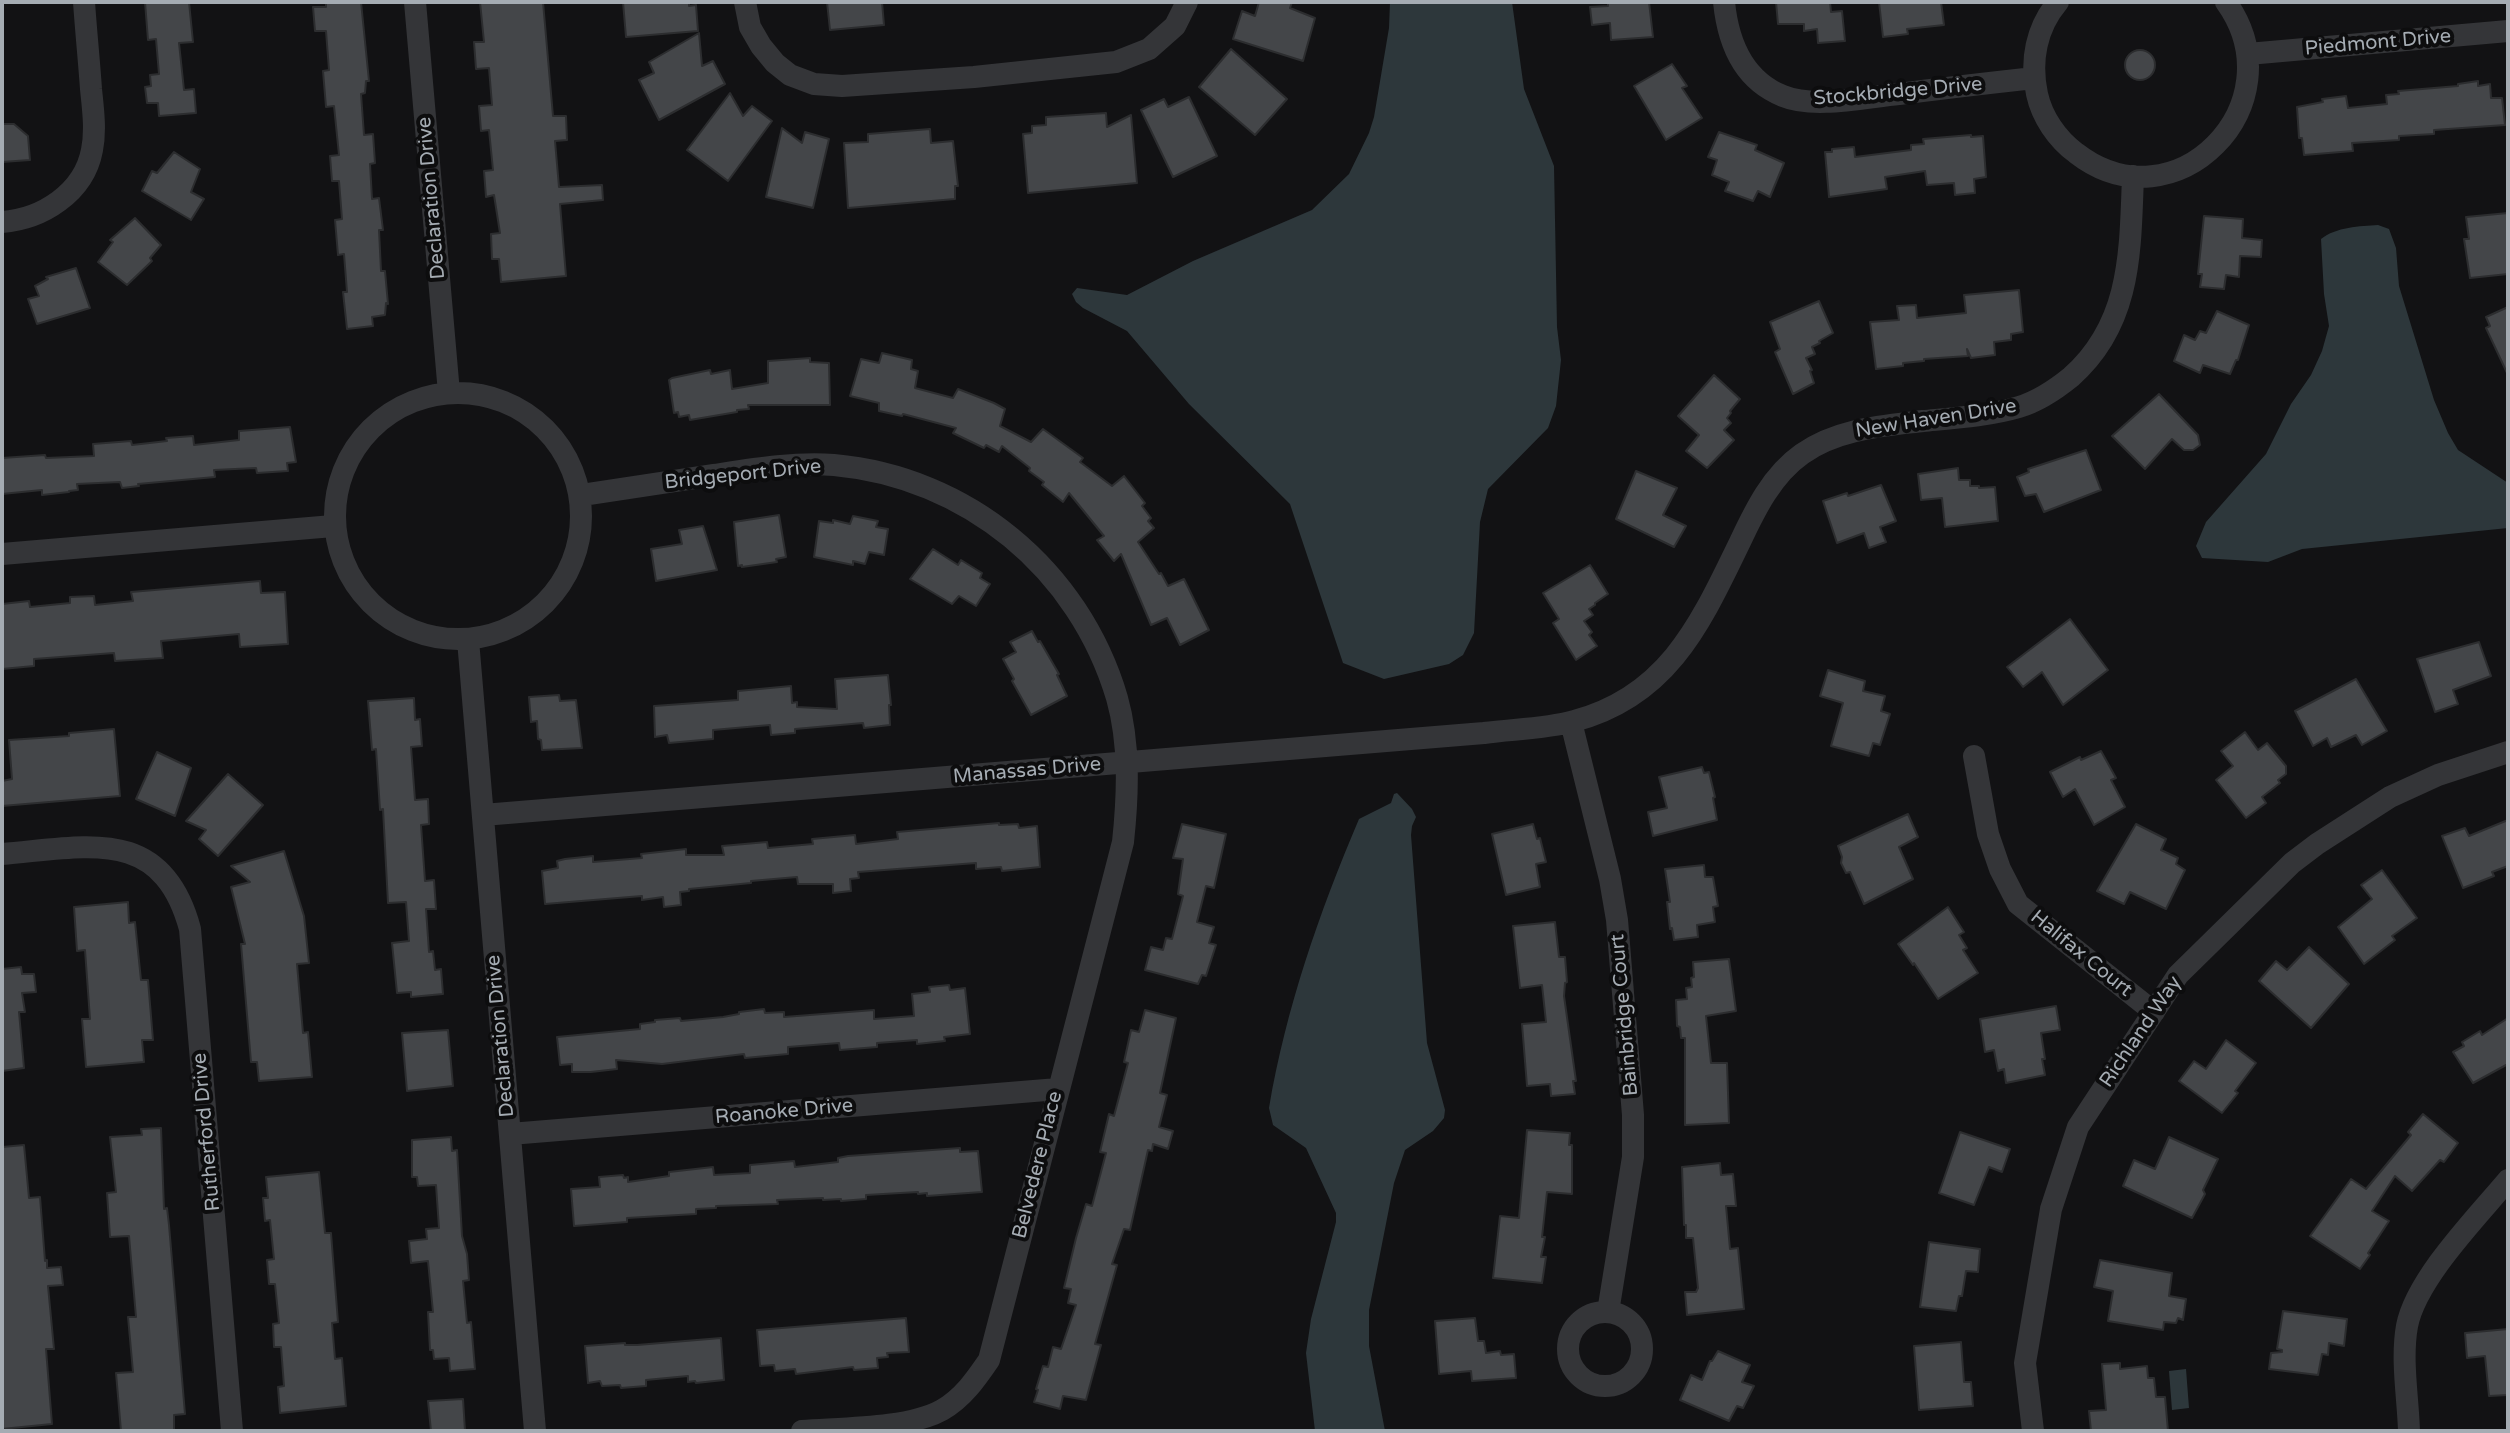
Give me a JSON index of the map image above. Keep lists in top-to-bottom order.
{
  "streets": {
    "street": [
      "Piedmont Drive",
      "Stockbridge Drive",
      "Declaration Drive",
      "New Haven Drive",
      "Bridgeport Drive",
      "Manassas Drive",
      "Halifax Court",
      "Bainbridge Court",
      "Richland Way",
      "Roanoke Drive",
      "Rutherford Drive",
      "Belvedere Place"
    ]
  },
  "crossings": [
    ["Declaration Drive", "Bridgeport Drive"],
    ["Declaration Drive", "Manassas Drive"],
    ["Declaration Drive", "Roanoke Drive"],
    ["New Haven Drive", "Manassas Drive"],
    ["New Haven Drive", "Bainbridge Court"],
    ["Bridgeport Drive", "Manassas Drive"],
    ["Bridgeport Drive", "Belvedere Place"],
    ["Manassas Drive", "Bainbridge Court"],
    ["Manassas Drive", "Belvedere Place"],
    ["Halifax Court", "Richland Way"],
    ["Roanoke Drive", "Belvedere Place"]
  ]
}
